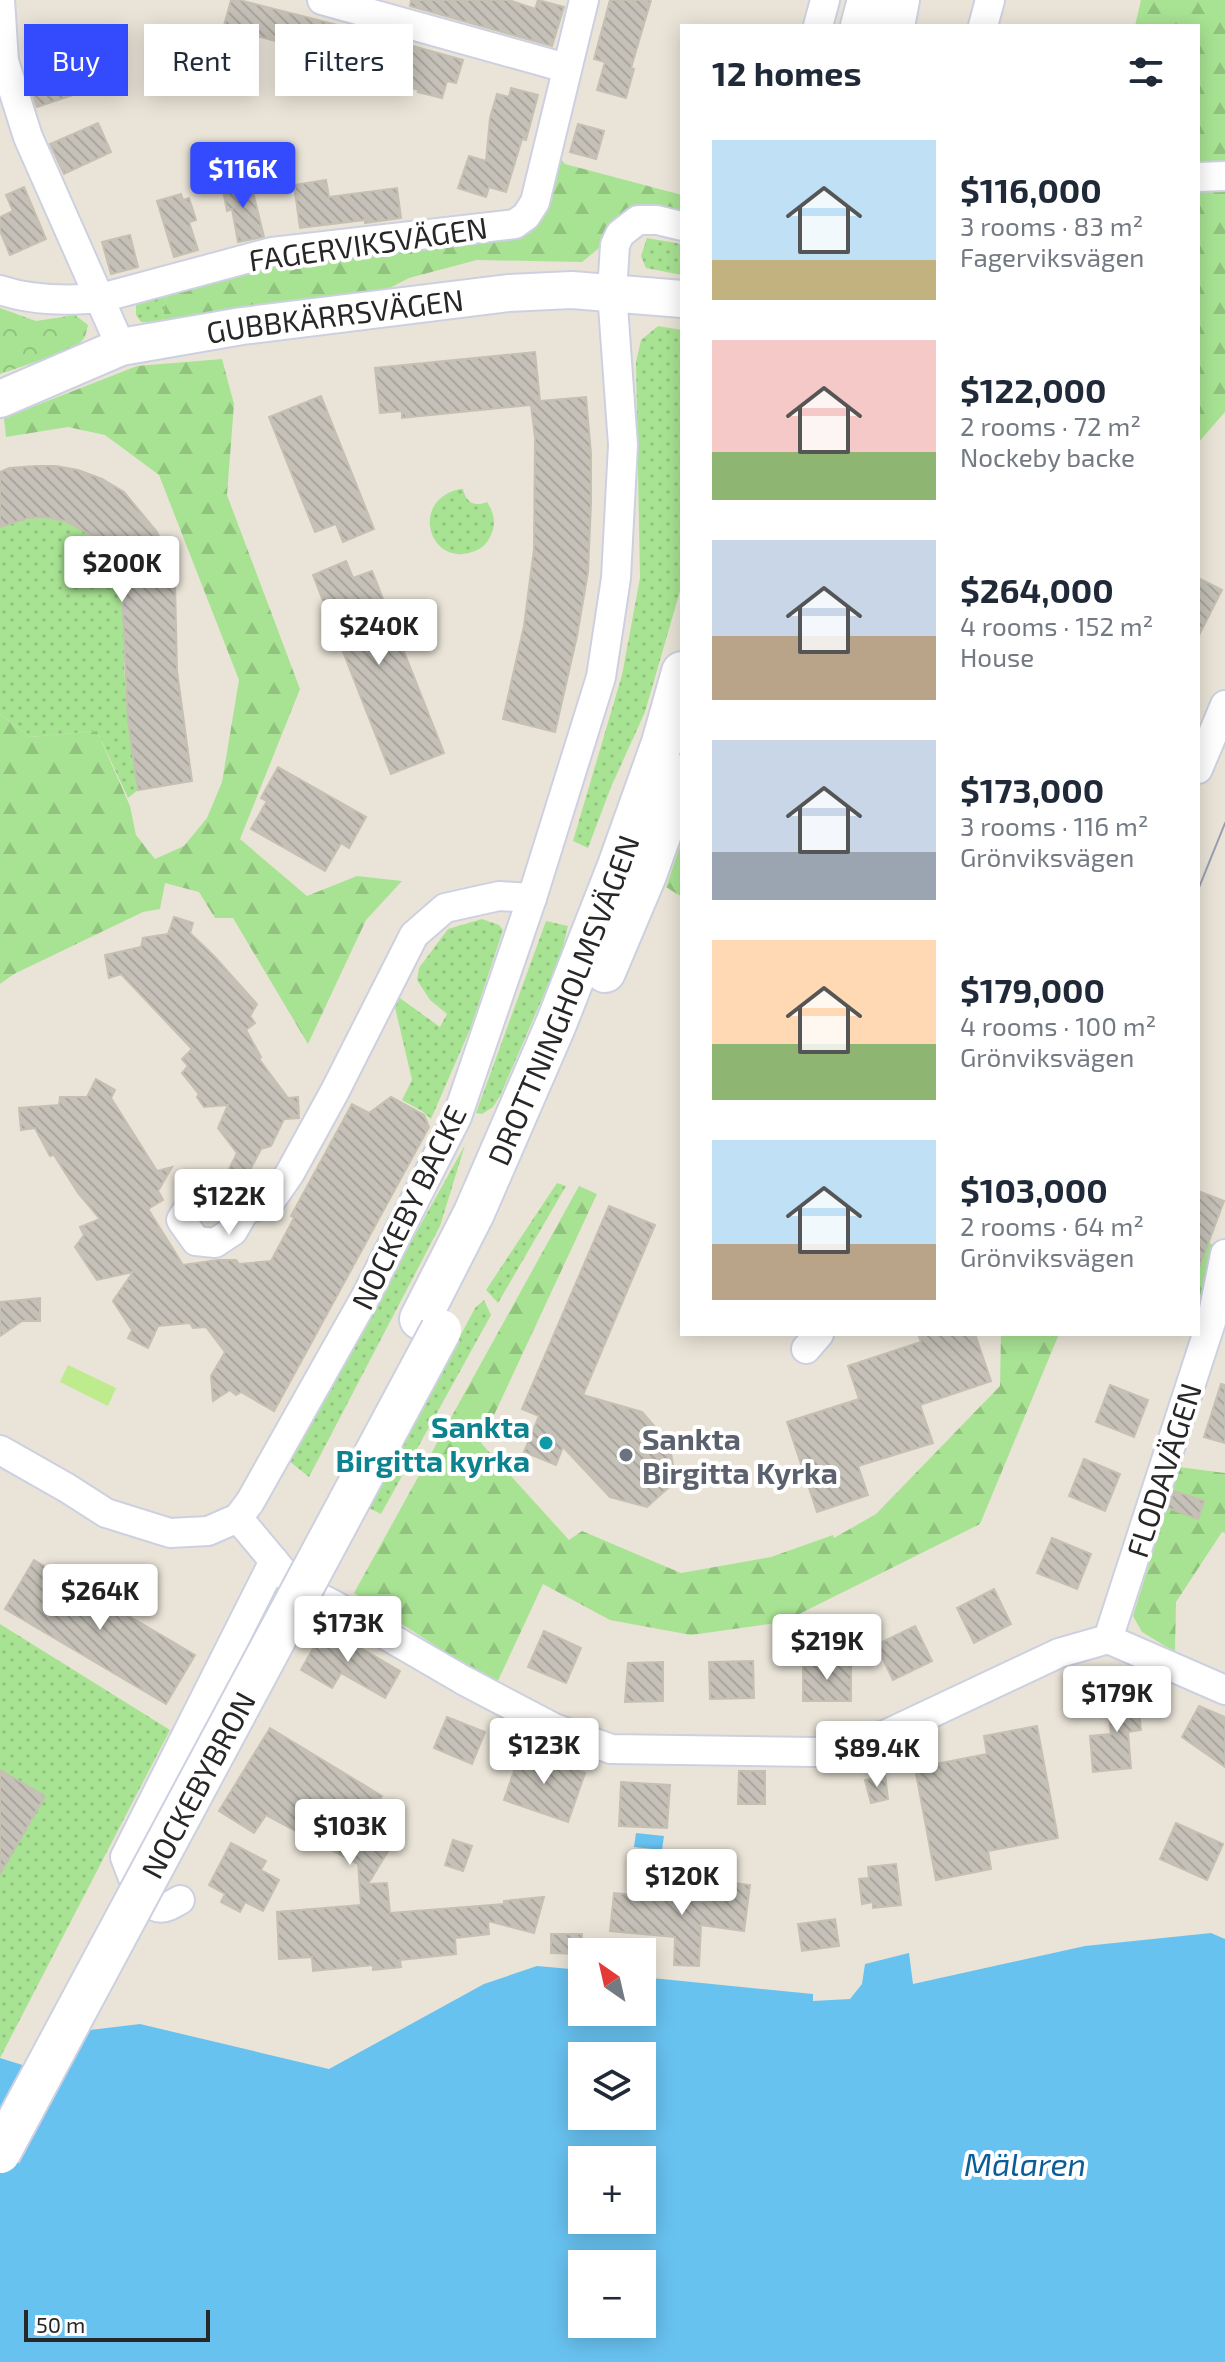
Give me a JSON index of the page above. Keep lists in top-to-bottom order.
{
  "streets": {
    "main road": ["DROTTNINGHOLMSVÄGEN", "NOCKEBYBRON"],
    "street": [
      "FAGERVIKSVÄGEN",
      "GUBBKÄRRSVÄGEN",
      "NOCKEBY BACKE",
      "FLODAVÄGEN"
    ]
  },
  "crossings": [
    ["GUBBKÄRRSVÄGEN", "NOCKEBY BACKE"],
    ["DROTTNINGHOLMSVÄGEN", "NOCKEBYBRON"]
  ],
  "water": ["Mälaren"],
  "places": ["Sankta Birgitta kyrka", "Sankta Birgitta Kyrka"],
  "scale_bar": "50 m",
  "north": "top left",
  "page": {
    "chip": ["Buy", "Rent", "Filters"],
    "heading": "12 homes",
    "list": [
      {
        "name": "$116,000",
        "note": "3 rooms · 83 m² · Fagerviksvägen"
      },
      {
        "name": "$122,000",
        "note": "2 rooms · 72 m² · Nockeby backe"
      },
      {
        "name": "$264,000",
        "note": "4 rooms · 152 m² · House"
      },
      {
        "name": "$173,000",
        "note": "3 rooms · 116 m² · Grönviksvägen"
      },
      {
        "name": "$179,000",
        "note": "4 rooms · 100 m² · Grönviksvägen"
      },
      {
        "name": "$103,000",
        "note": "2 rooms · 64 m² · Grönviksvägen"
      }
    ],
    "price": [
      "$116K",
      "$200K",
      "$240K",
      "$122K",
      "$264K",
      "$173K",
      "$219K",
      "$179K",
      "$123K",
      "$89.4K",
      "$103K",
      "$120K"
    ],
    "map_buttons": ["+", "−"],
    "scale": "50 m"
  }
}
